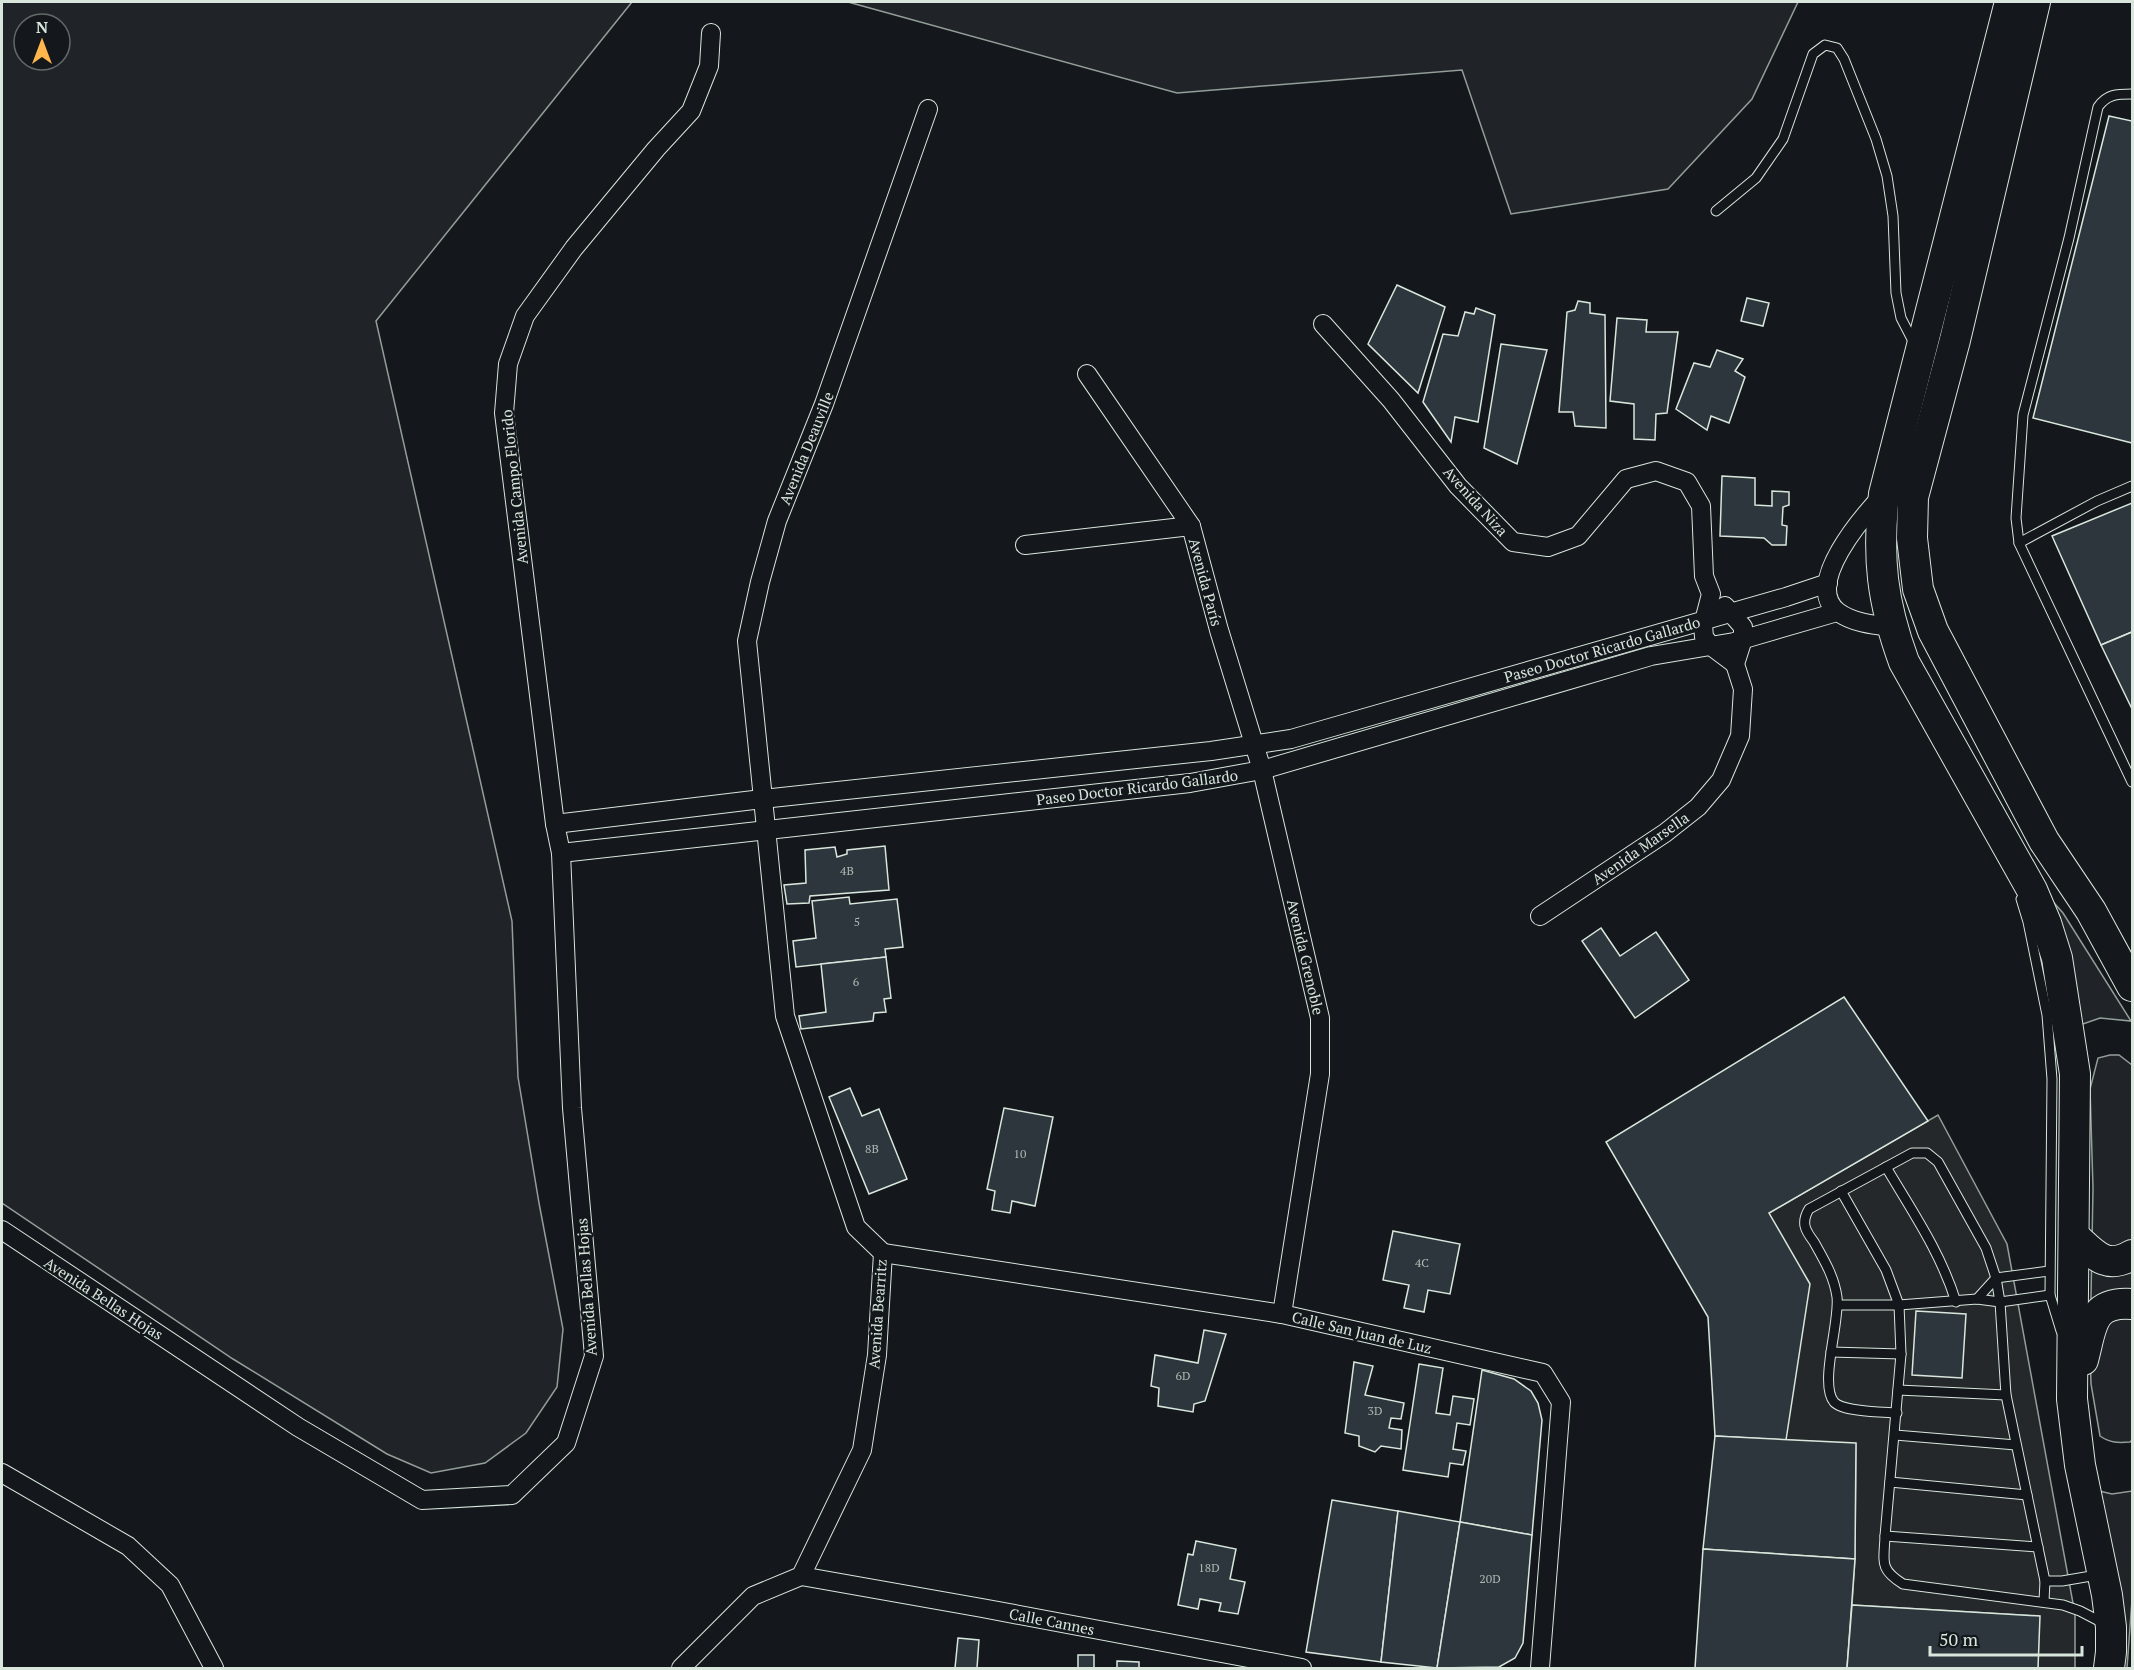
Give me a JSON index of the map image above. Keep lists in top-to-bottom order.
{
  "streets": {
    "street": [
      "Avenida Deauville",
      "Avenida Campo Florido",
      "Avenida Niza",
      "Avenida París",
      "Paseo Doctor Ricardo Gallardo",
      "Avenida Marsella",
      "Avenida Grenoble",
      "Avenida Bellas Hojas",
      "Avenida Bearritz",
      "Calle San Juan de Luz",
      "Calle Cannes"
    ]
  },
  "crossings": [
    ["Avenida Deauville", "Paseo Doctor Ricardo Gallardo"],
    ["Avenida Deauville", "Avenida Bearritz"],
    ["Avenida Campo Florido", "Paseo Doctor Ricardo Gallardo"],
    ["Avenida Campo Florido", "Avenida Bellas Hojas"],
    ["Avenida Niza", "Paseo Doctor Ricardo Gallardo"],
    ["Avenida París", "Paseo Doctor Ricardo Gallardo"],
    ["Avenida París", "Avenida Grenoble"],
    ["Paseo Doctor Ricardo Gallardo", "Avenida Grenoble"],
    ["Paseo Doctor Ricardo Gallardo", "Avenida Bellas Hojas"],
    ["Paseo Doctor Ricardo Gallardo", "Avenida Bearritz"],
    ["Avenida Grenoble", "Calle San Juan de Luz"],
    ["Avenida Bearritz", "Calle San Juan de Luz"],
    ["Avenida Bearritz", "Calle Cannes"]
  ],
  "house_numbers": [
    "4B",
    "5",
    "6",
    "8B",
    "10",
    "4C",
    "6D",
    "3D",
    "18D",
    "20D"
  ],
  "scale_bar": "50 m",
  "north": "top"
}
